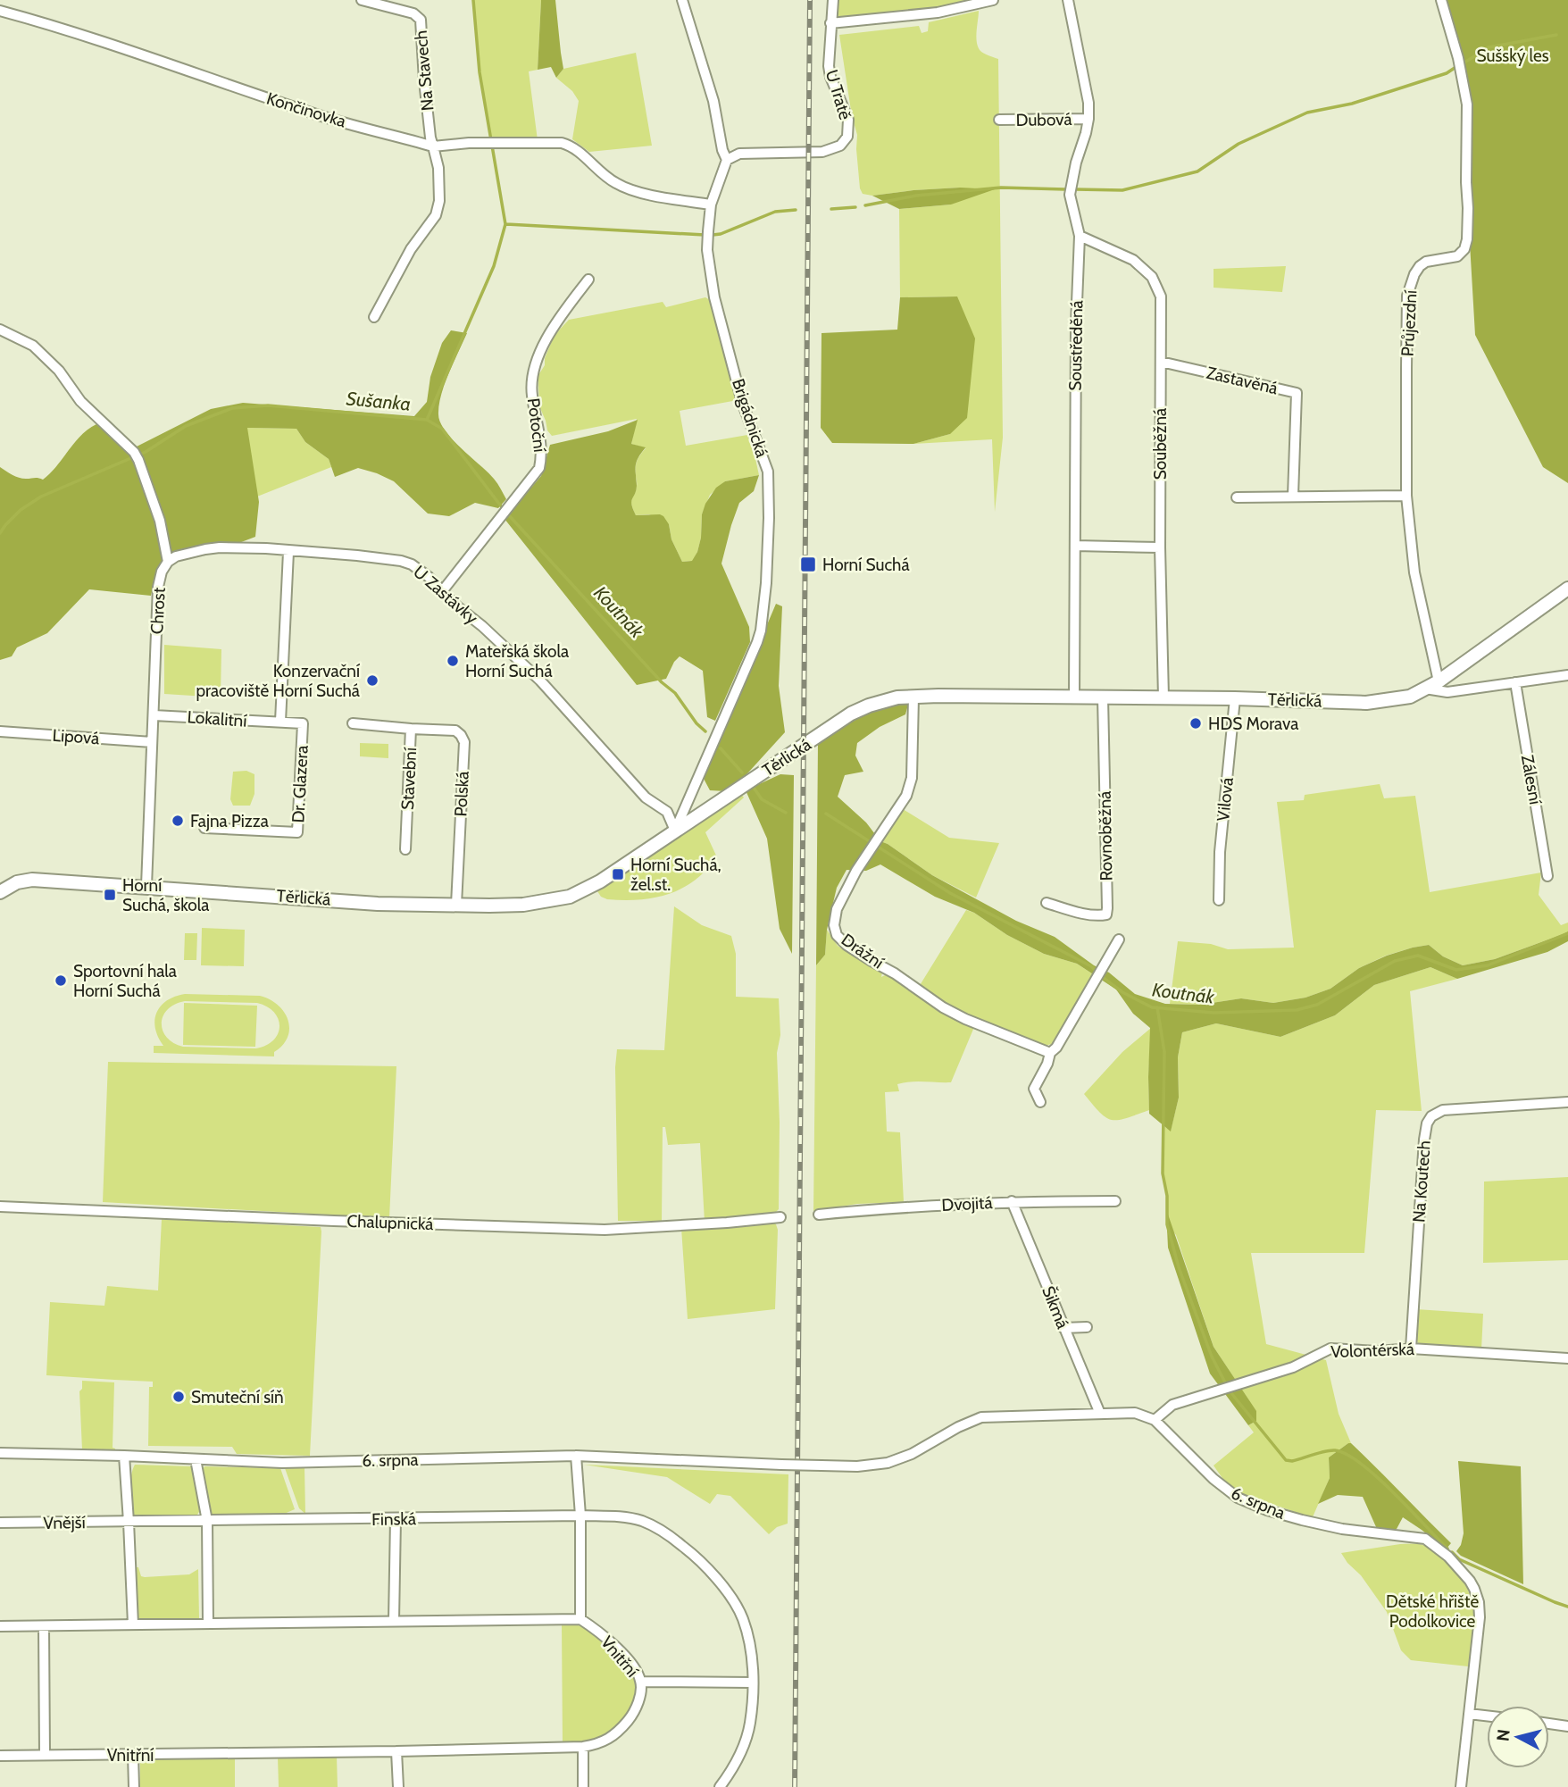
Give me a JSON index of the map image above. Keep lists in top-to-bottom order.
{
  "streets": {
    "main road": ["Těrlická"],
    "street": [
      "Na Stavech",
      "U Tratě",
      "Končinovka",
      "Dubová",
      "Průjezdní",
      "Soustředěná",
      "Zastavěná",
      "Brigádnická",
      "Potoční",
      "Souběžná",
      "U Zastávky",
      "Chrost",
      "Lokalitní",
      "Lipová",
      "Stavební",
      "Zálesní",
      "Dr. Glazera",
      "Polská",
      "Vilová",
      "Rovnoběžná",
      "Drážní",
      "Na Koutech",
      "Dvojitá",
      "Chalupnická",
      "Šikmá",
      "Volontérská",
      "6. srpna",
      "Finská",
      "Vnější",
      "Vnitřní"
    ]
  },
  "crossings": [
    ["Na Stavech", "Končinovka"],
    ["U Tratě", "Brigádnická"],
    ["Končinovka", "Brigádnická"],
    ["Dubová", "Soustředěná"],
    ["Průjezdní", "Těrlická"],
    ["Soustředěná", "Souběžná"],
    ["Soustředěná", "Těrlická"],
    ["Zastavěná", "Souběžná"],
    ["Brigádnická", "U Zastávky"],
    ["Brigádnická", "Těrlická"],
    ["Potoční", "U Zastávky"],
    ["Souběžná", "Těrlická"],
    ["U Zastávky", "Chrost"],
    ["U Zastávky", "Těrlická"],
    ["U Zastávky", "Dr. Glazera"],
    ["Chrost", "Těrlická"],
    ["Chrost", "Lokalitní"],
    ["Chrost", "Lipová"],
    ["Těrlická", "Polská"],
    ["Těrlická", "Vilová"],
    ["Těrlická", "Rovnoběžná"],
    ["Těrlická", "Drážní"],
    ["Lokalitní", "Dr. Glazera"],
    ["Stavební", "Polská"],
    ["Na Koutech", "Volontérská"],
    ["Dvojitá", "Šikmá"],
    ["Šikmá", "6. srpna"],
    ["Volontérská", "6. srpna"],
    ["Finská", "Vnější"]
  ],
  "water": ["Sušanka", "Koutnák"],
  "parks": ["Sušský les", "Dětské hřiště Podolkovice"],
  "places": {
    "transit": ["Horní Suchá", "Horní Suchá, žel.st.", "Horní Suchá, škola"],
    "other": [
      "Mateřská škola Horní Suchá",
      "Konzervační pracoviště Horní Suchá",
      "HDS Morava",
      "Fajna Pizza",
      "Sportovní hala Horní Suchá",
      "Smuteční síň"
    ]
  },
  "north": "left"
}
